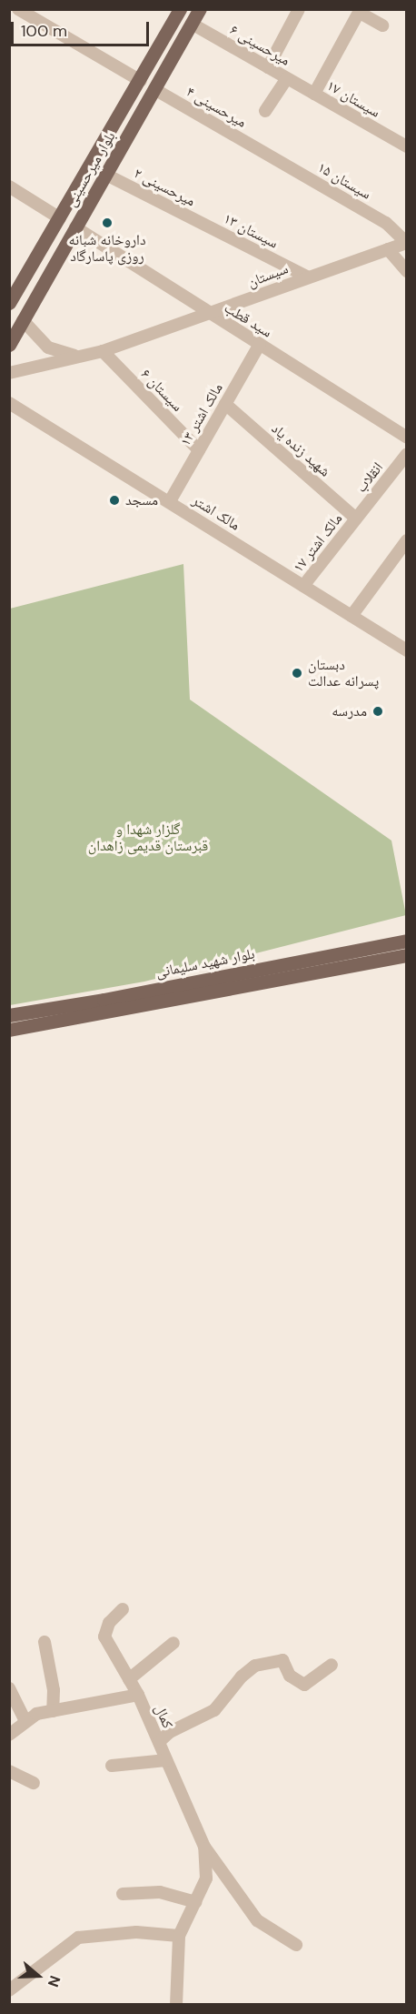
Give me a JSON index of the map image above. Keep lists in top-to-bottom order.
{
  "streets": {
    "main road": ["بلوار میرحسینی", "بلوار شهید سلیمانی"],
    "street": [
      "میرحسینی ۶",
      "سیستان ۱۷",
      "میرحسینی ۴",
      "سیستان ۱۵",
      "میرحسینی ۲",
      "سیستان ۱۳",
      "سیستان",
      "سید قطب",
      "سیستان ۶",
      "مالک اشتر ۱۳",
      "شهید زنده یاد",
      "انقلاب",
      "مالک اشتر",
      "مالک اشتر ۱۷",
      "کمال"
    ]
  },
  "crossings": [
    ["میرحسینی ۶", "سیستان ۱۷"],
    ["میرحسینی ۶", "بلوار میرحسینی"],
    ["میرحسینی ۴", "بلوار میرحسینی"],
    ["میرحسینی ۴", "سیستان ۱۵"],
    ["بلوار میرحسینی", "میرحسینی ۲"],
    ["بلوار میرحسینی", "سیستان"],
    ["بلوار میرحسینی", "سید قطب"],
    ["سیستان ۱۵", "سیستان"],
    ["میرحسینی ۲", "سیستان ۱۳"],
    ["سیستان ۱۳", "سیستان"],
    ["سیستان", "سید قطب"],
    ["سیستان", "سیستان ۶"],
    ["سید قطب", "مالک اشتر ۱۳"],
    ["سیستان ۶", "مالک اشتر ۱۳"],
    ["مالک اشتر ۱۳", "شهید زنده یاد"],
    ["مالک اشتر ۱۳", "مالک اشتر"],
    ["شهید زنده یاد", "انقلاب"],
    ["شهید زنده یاد", "مالک اشتر ۱۷"],
    ["انقلاب", "مالک اشتر ۱۷"],
    ["مالک اشتر", "مالک اشتر ۱۷"]
  ],
  "parks": ["گلزار شهدا و قبرستان قدیمی زاهدان"],
  "places": [
    "داروخانه شبانه روزی پاسارگاد",
    "مسجد",
    "دبستان پسرانه عدالت",
    "مدرسه"
  ],
  "scale_bar": "100 m",
  "north": "right"
}
